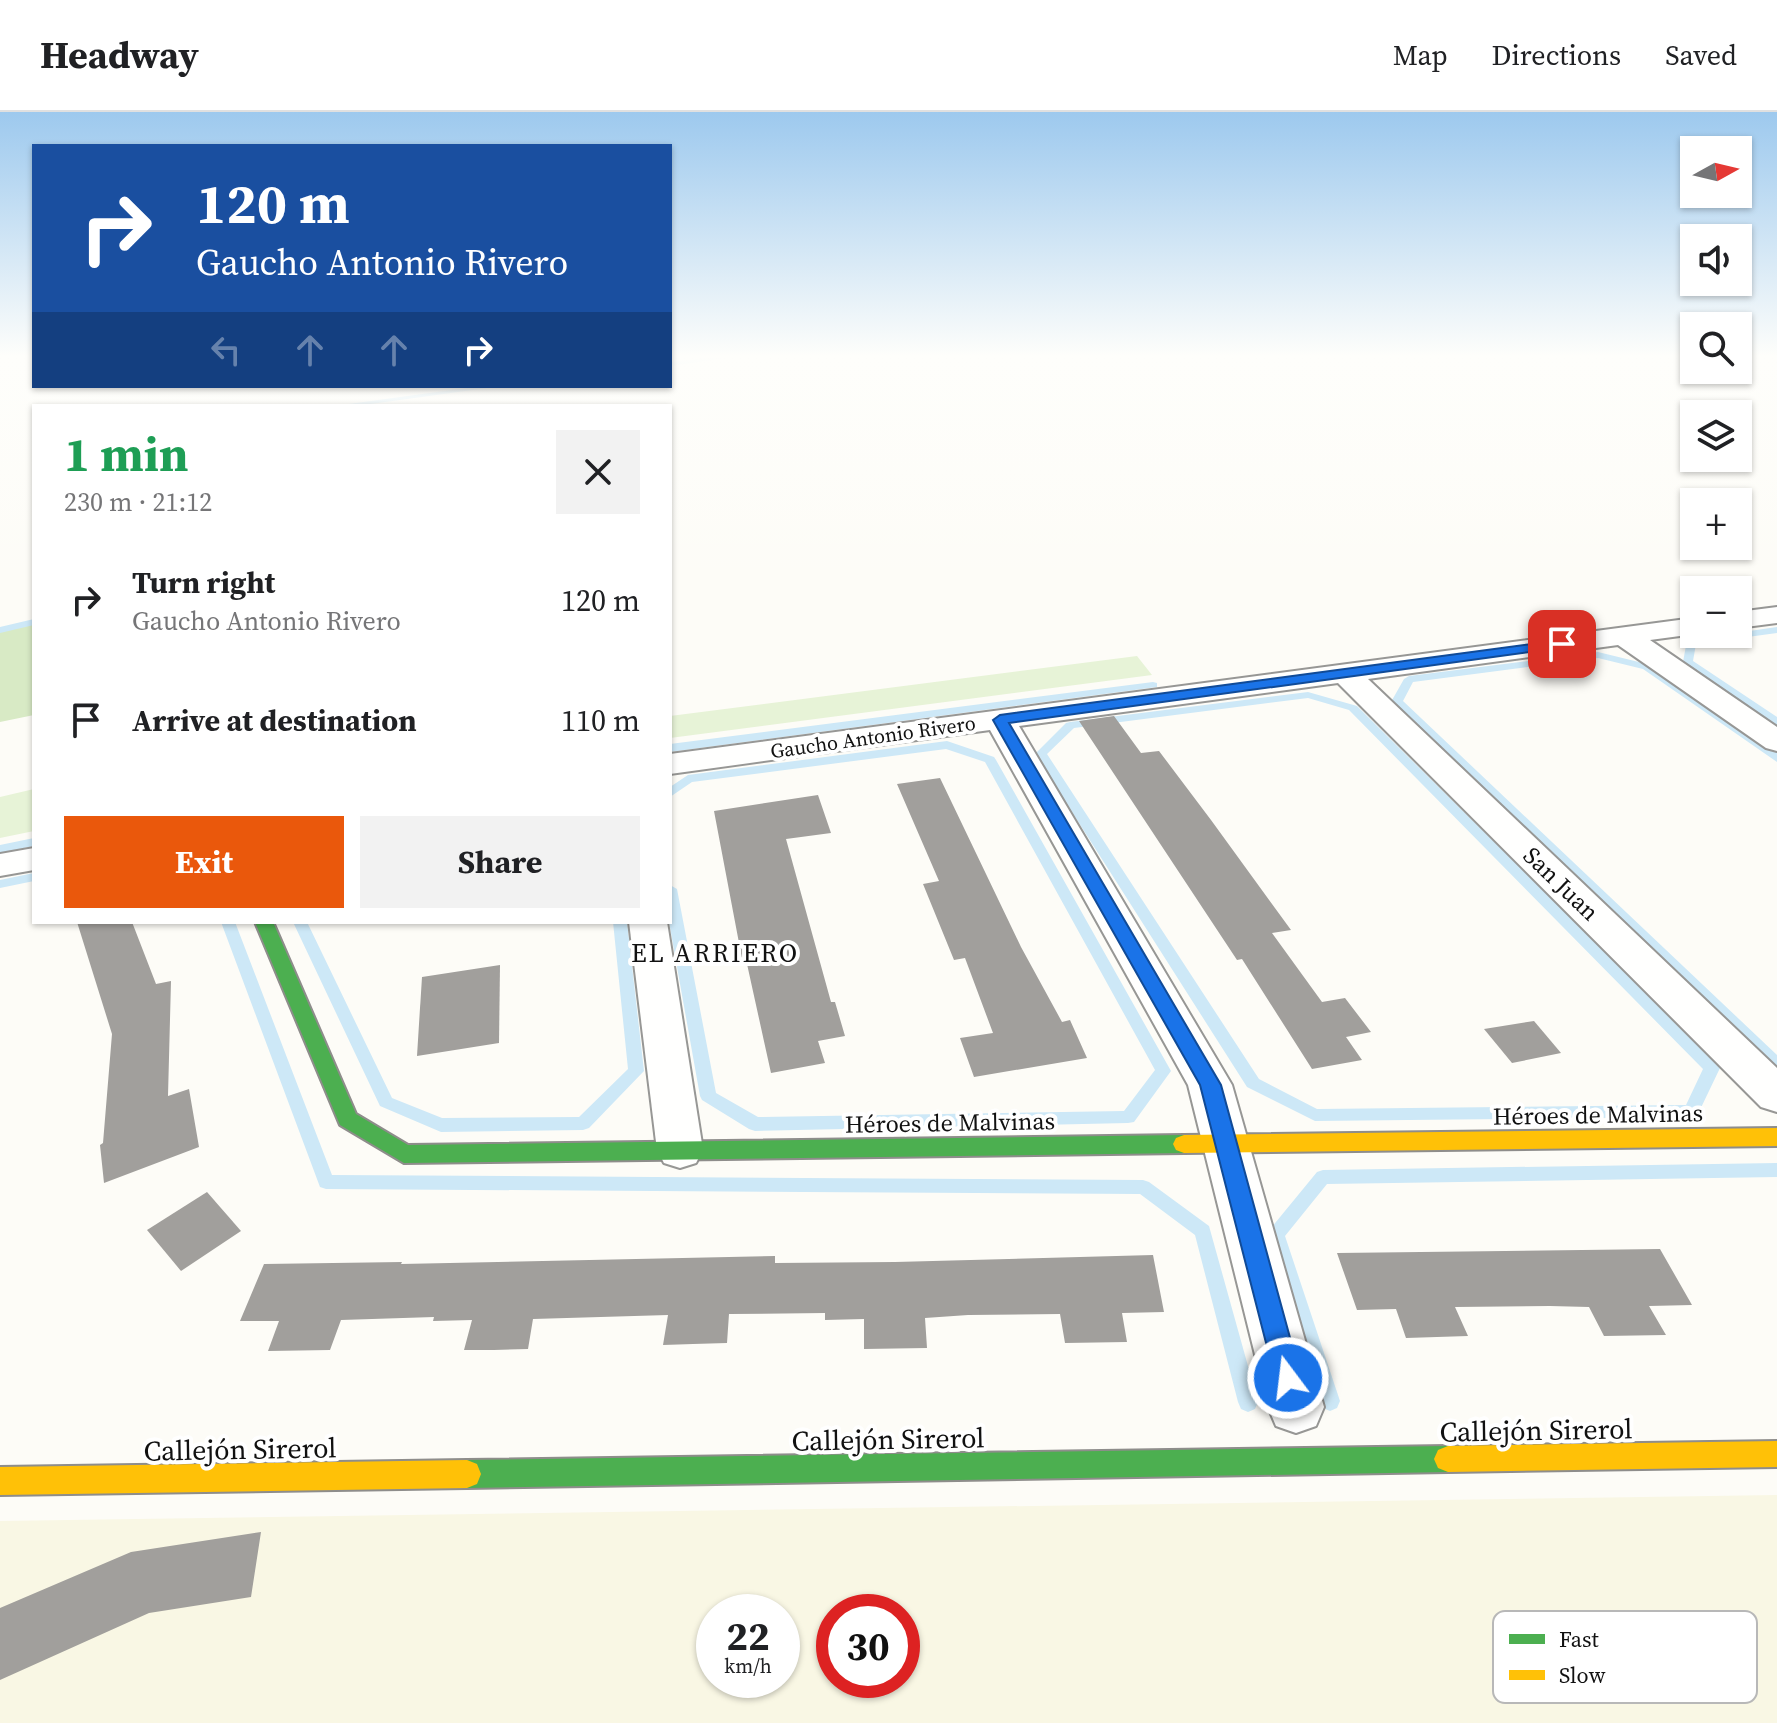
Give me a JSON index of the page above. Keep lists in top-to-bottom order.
{
  "streets": {
    "street": [
      "Gaucho Antonio Rivero",
      "San Juan",
      "Héroes de Malvinas",
      "Callejón Sirerol"
    ]
  },
  "crossings": [
    ["Gaucho Antonio Rivero", "San Juan"]
  ],
  "districts": ["EL ARRIERO"],
  "legend": ["Fast", "Slow"],
  "north": "right",
  "page": {
    "header": "Headway",
    "nav": ["Map", "Directions", "Saved"],
    "map_buttons": ["+", "−"],
    "turn": ["120 m", "Gaucho Antonio Rivero"],
    "heading": ["1 min", "230 m · 21:12"],
    "list": [
      {
        "name": "Turn right",
        "note": "Gaucho Antonio Rivero",
        "value": "120 m"
      },
      {
        "name": "Arrive at destination",
        "value": "110 m"
      }
    ],
    "buttons": ["Exit", "Share"],
    "speed": "22 km/h",
    "limit": "30"
  }
}
